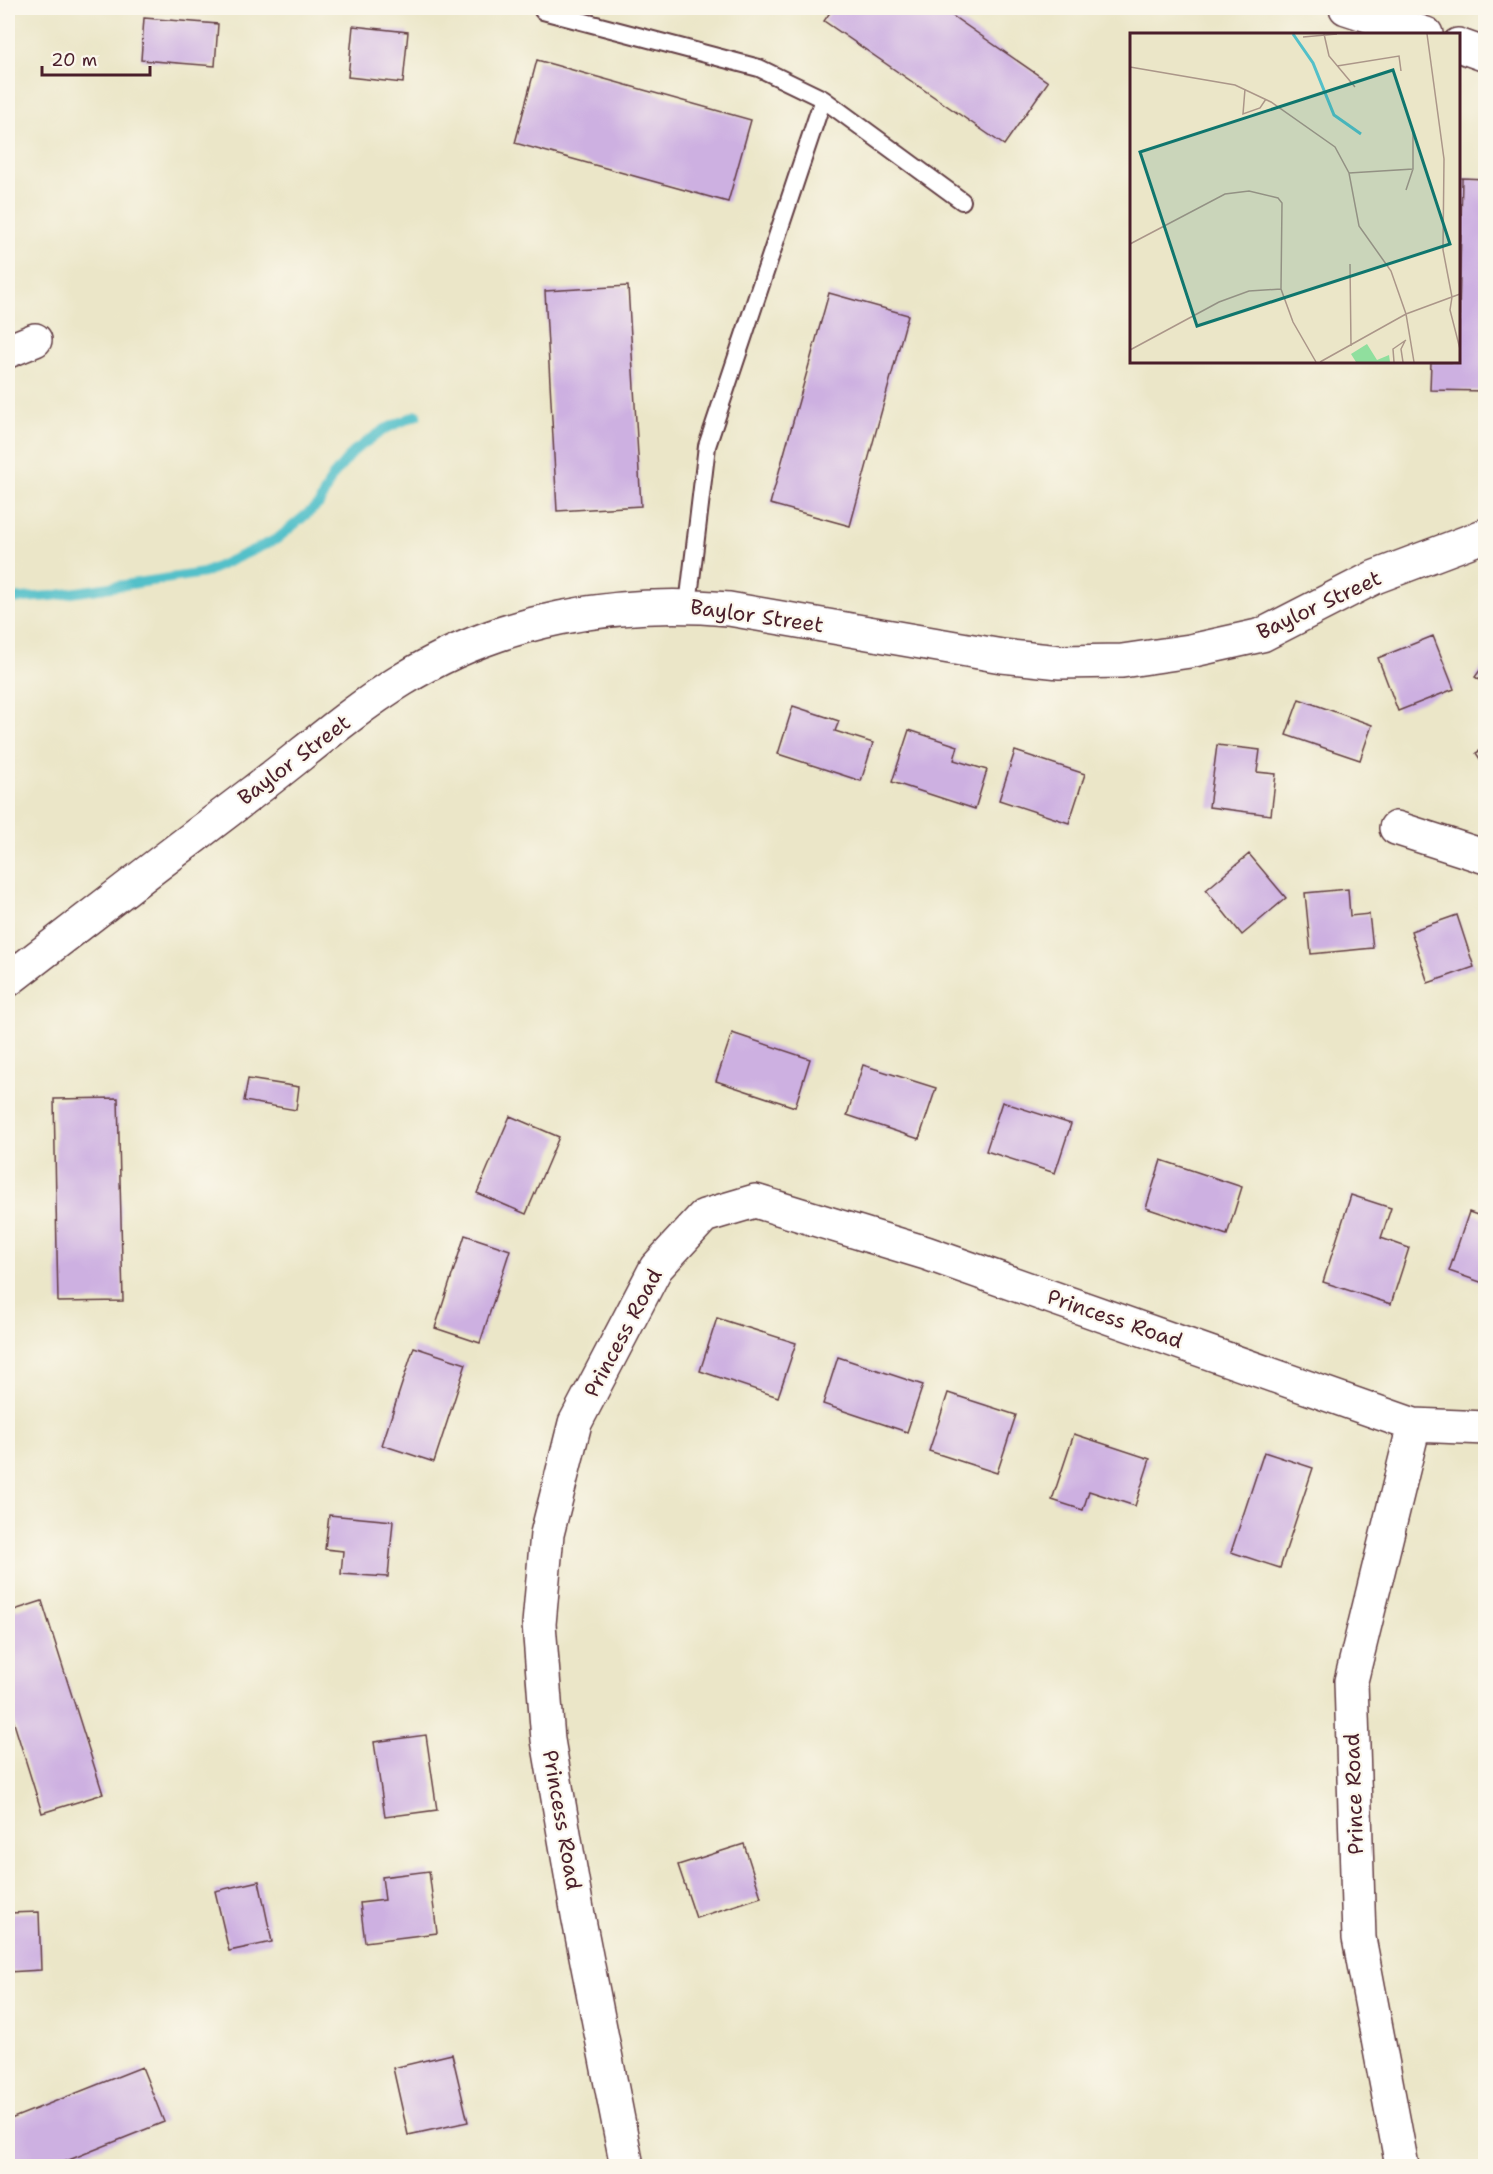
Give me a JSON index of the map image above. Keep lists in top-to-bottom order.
{
  "streets": {
    "street": ["Baylor Street", "Princess Road", "Prince Road"]
  },
  "crossings": [
    ["Princess Road", "Prince Road"]
  ],
  "scale_bar": "20 m"
}
